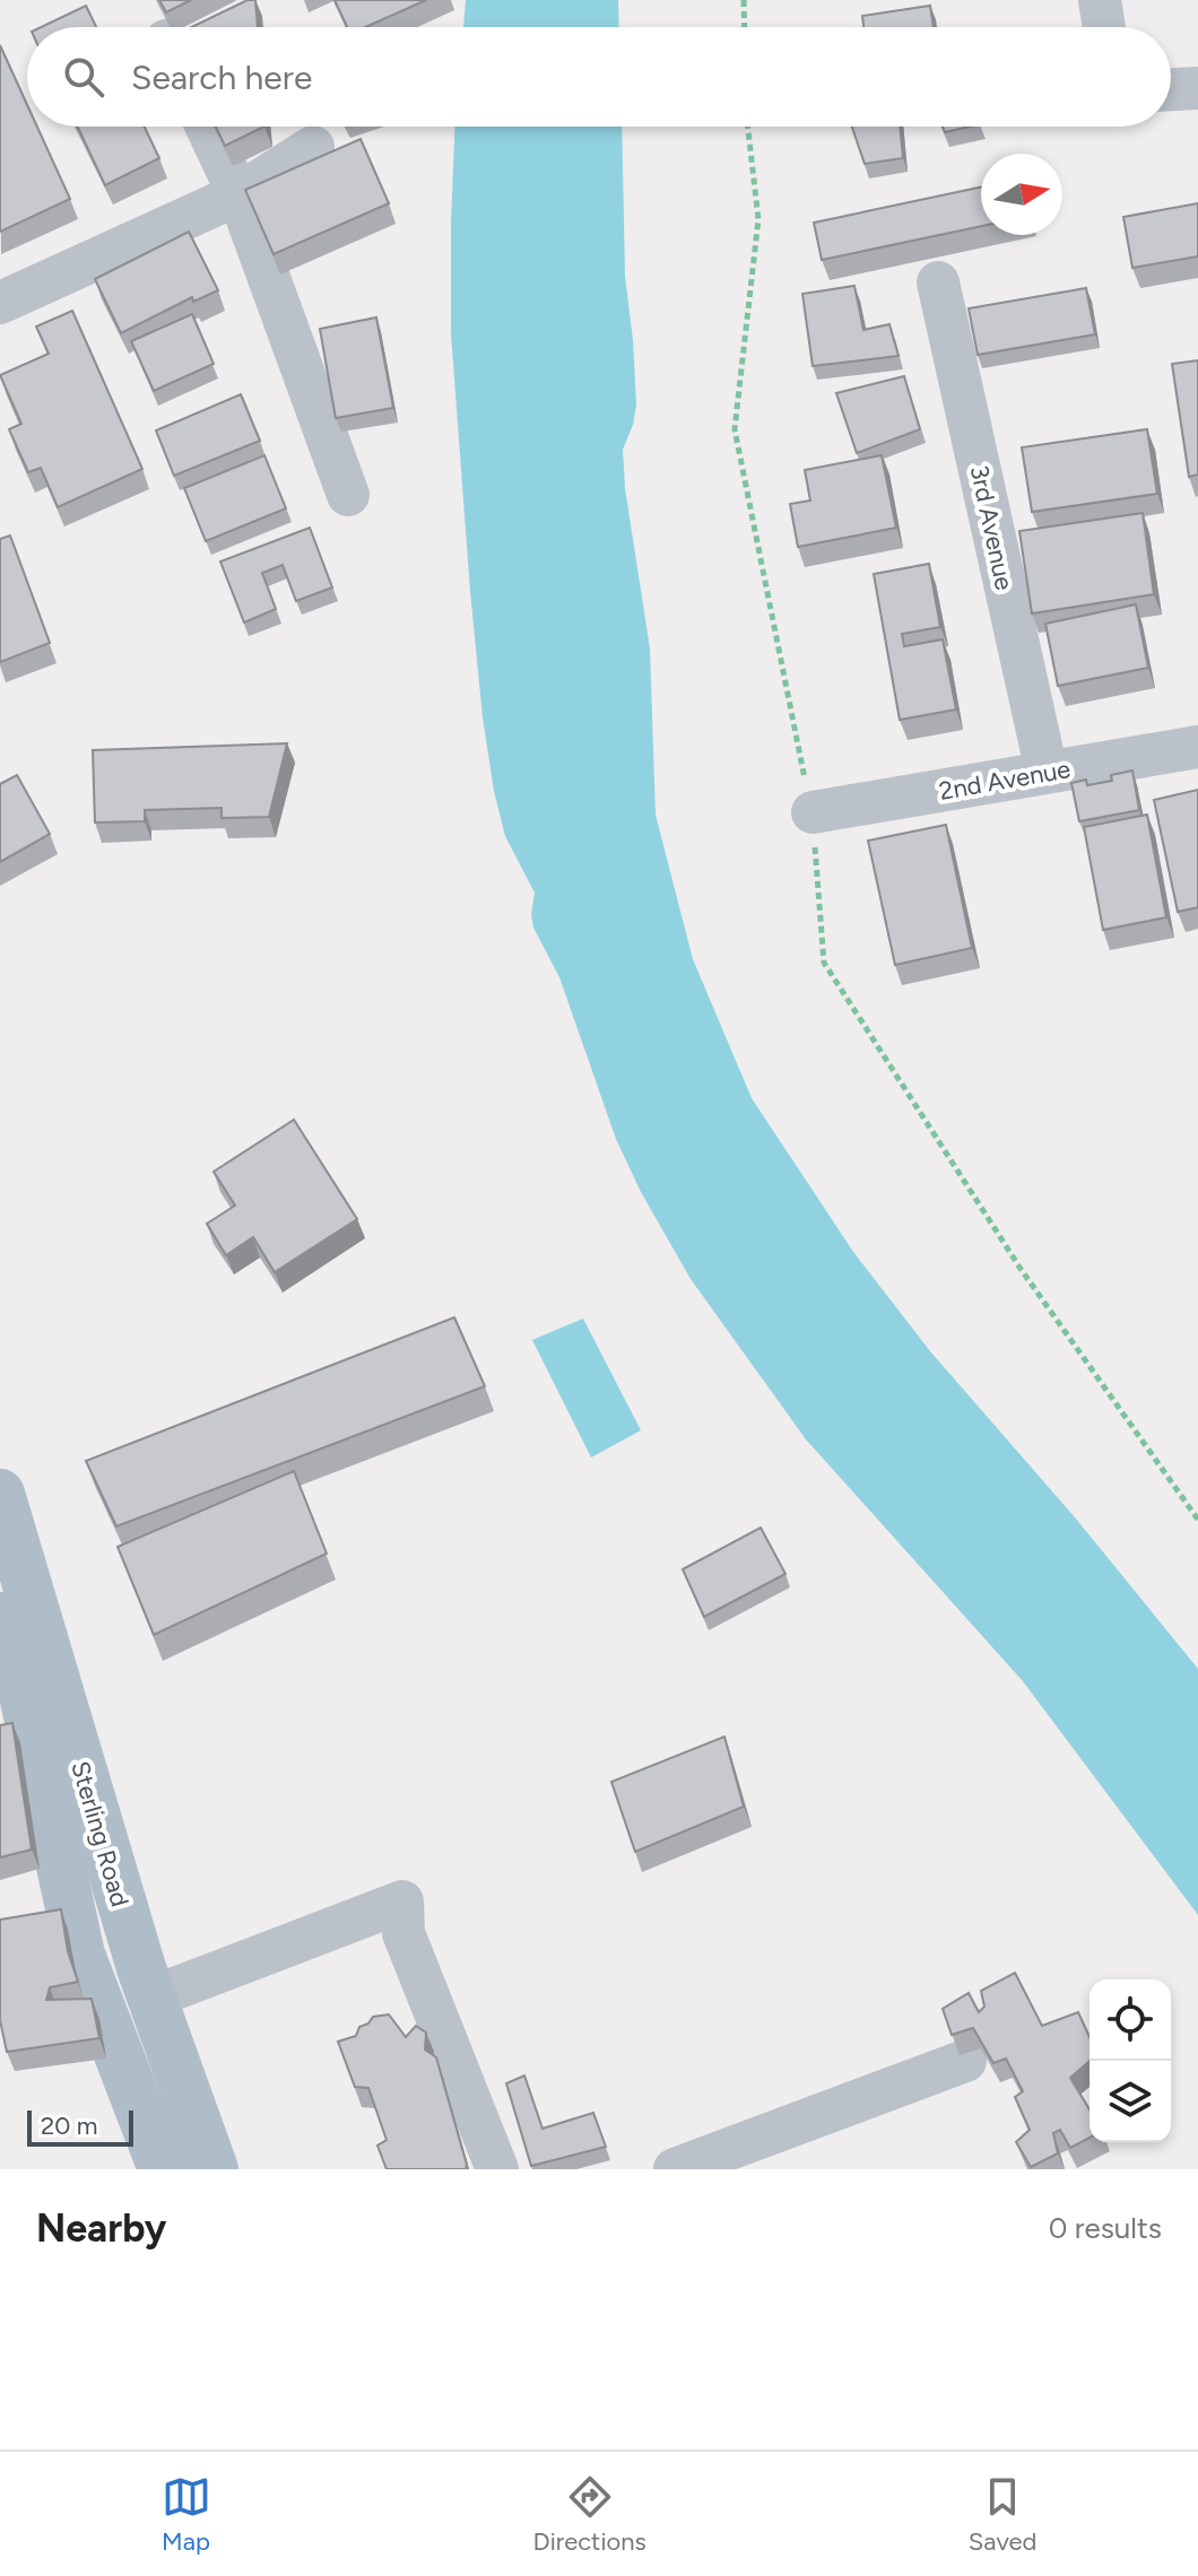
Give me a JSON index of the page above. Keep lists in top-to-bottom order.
{
  "streets": {
    "main road": ["Sterling Road"],
    "street": ["3rd Avenue", "2nd Avenue"]
  },
  "crossings": [
    ["3rd Avenue", "2nd Avenue"]
  ],
  "scale_bar": "20 m",
  "north": "right",
  "page": {
    "search": "Search here",
    "scale": "20 m",
    "heading": ["Nearby", "0 results"],
    "nav": ["Map", "Directions", "Saved"]
  }
}
